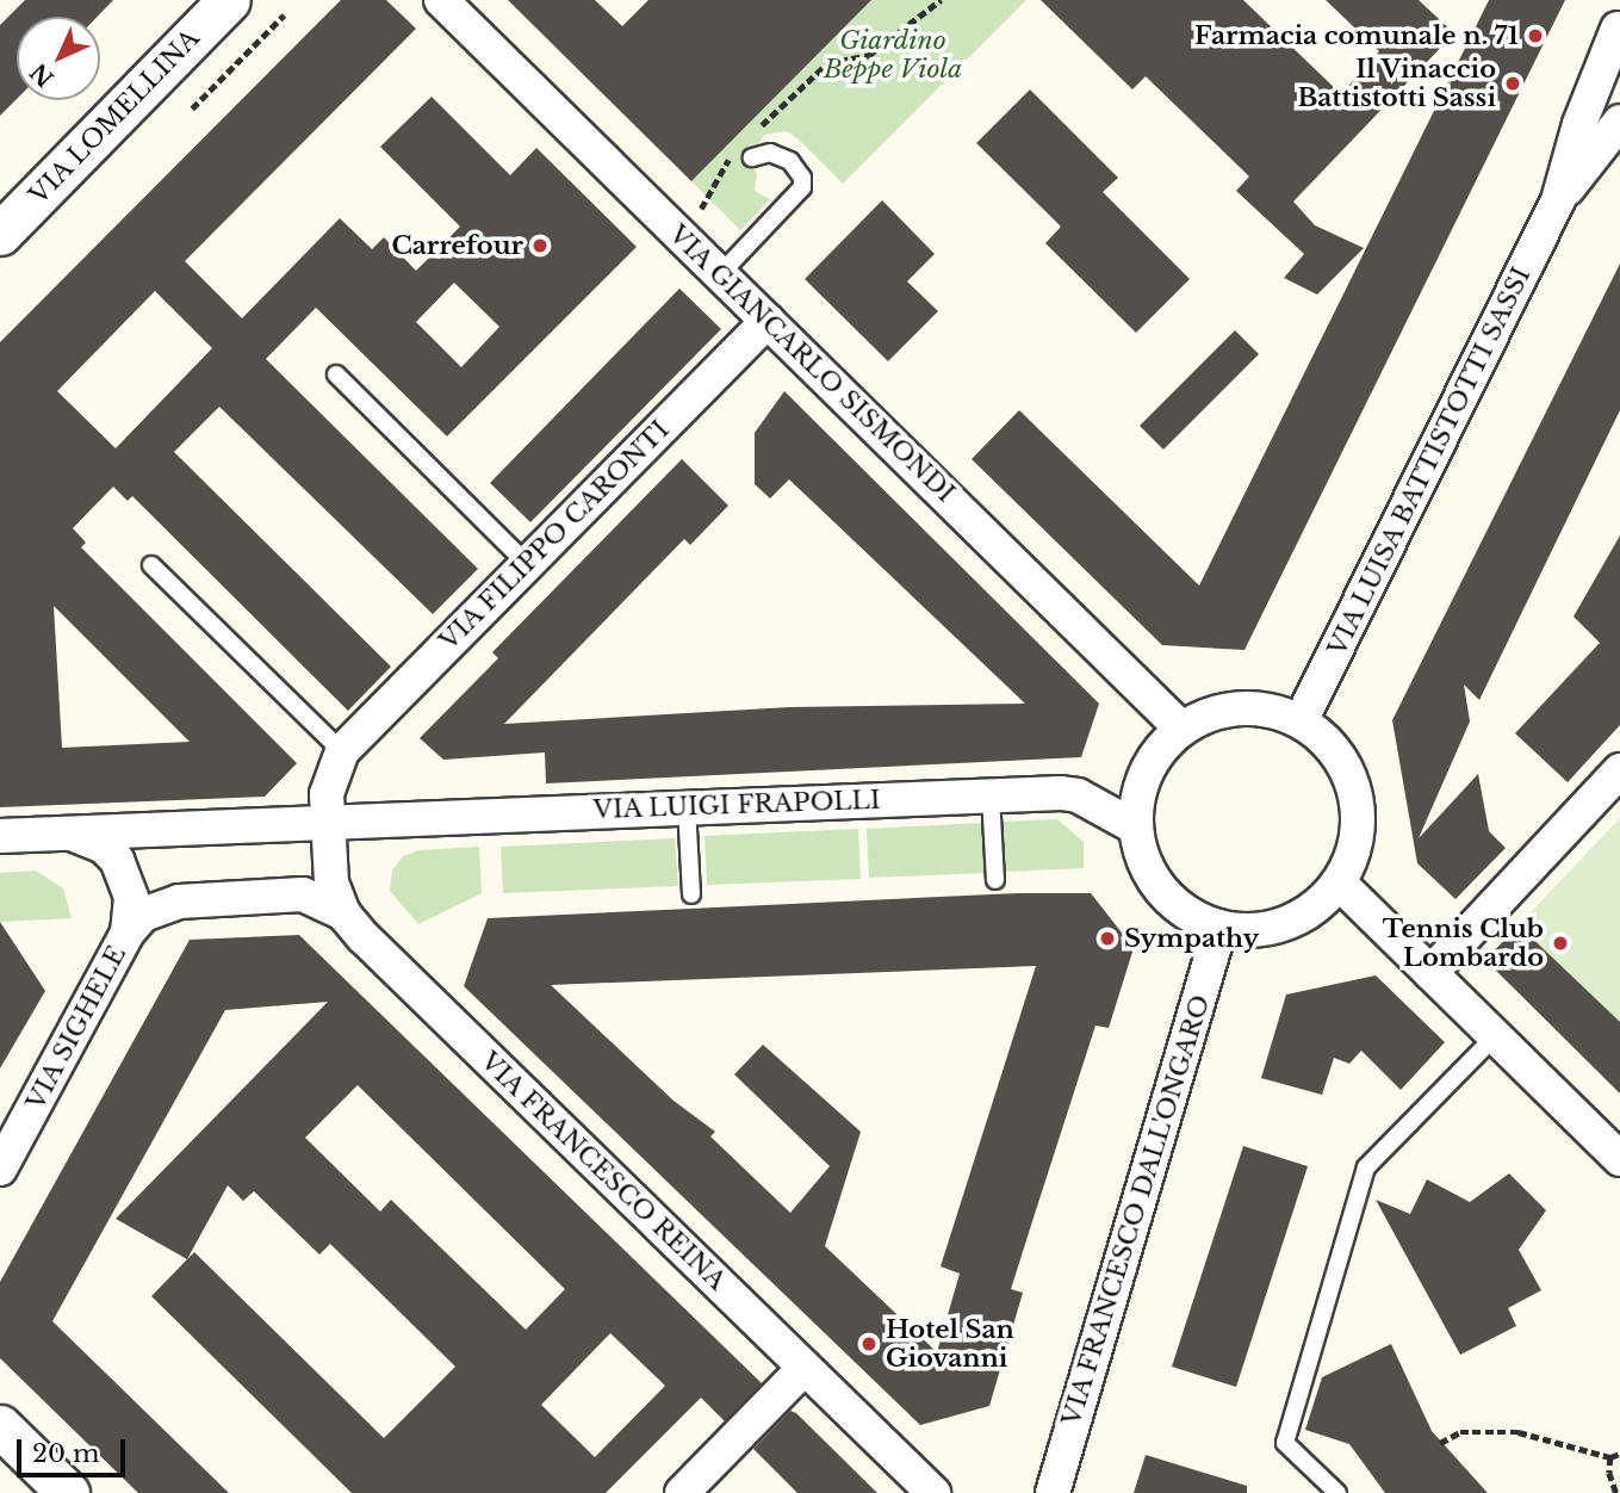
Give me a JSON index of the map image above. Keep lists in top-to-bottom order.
{
  "streets": {
    "street": [
      "VIA LOMELLINA",
      "VIA GIANCARLO SISMONDI",
      "VIA LUISA BATTISTOTTI SASSI",
      "VIA FILIPPO CARONTI",
      "VIA LUIGI FRAPOLLI",
      "VIA SIGHELE",
      "VIA FRANCESCO REINA",
      "VIA FRANCESCO DALL'ONGARO"
    ]
  },
  "crossings": [
    ["VIA GIANCARLO SISMONDI", "VIA LUISA BATTISTOTTI SASSI"],
    ["VIA GIANCARLO SISMONDI", "VIA FILIPPO CARONTI"],
    ["VIA GIANCARLO SISMONDI", "VIA LUIGI FRAPOLLI"],
    ["VIA GIANCARLO SISMONDI", "VIA FRANCESCO DALL'ONGARO"],
    ["VIA LUISA BATTISTOTTI SASSI", "VIA LUIGI FRAPOLLI"],
    ["VIA LUISA BATTISTOTTI SASSI", "VIA FRANCESCO DALL'ONGARO"],
    ["VIA LUIGI FRAPOLLI", "VIA FRANCESCO REINA"],
    ["VIA LUIGI FRAPOLLI", "VIA FRANCESCO DALL'ONGARO"]
  ],
  "parks": ["Giardino Beppe Viola"],
  "places": [
    "Farmacia comunale n. 71",
    "Il Vinaccio Battistotti Sassi",
    "Carrefour",
    "Sympathy",
    "Tennis Club Lombardo",
    "Hotel San Giovanni"
  ],
  "scale_bar": "20 m",
  "north": "bottom left"
}
